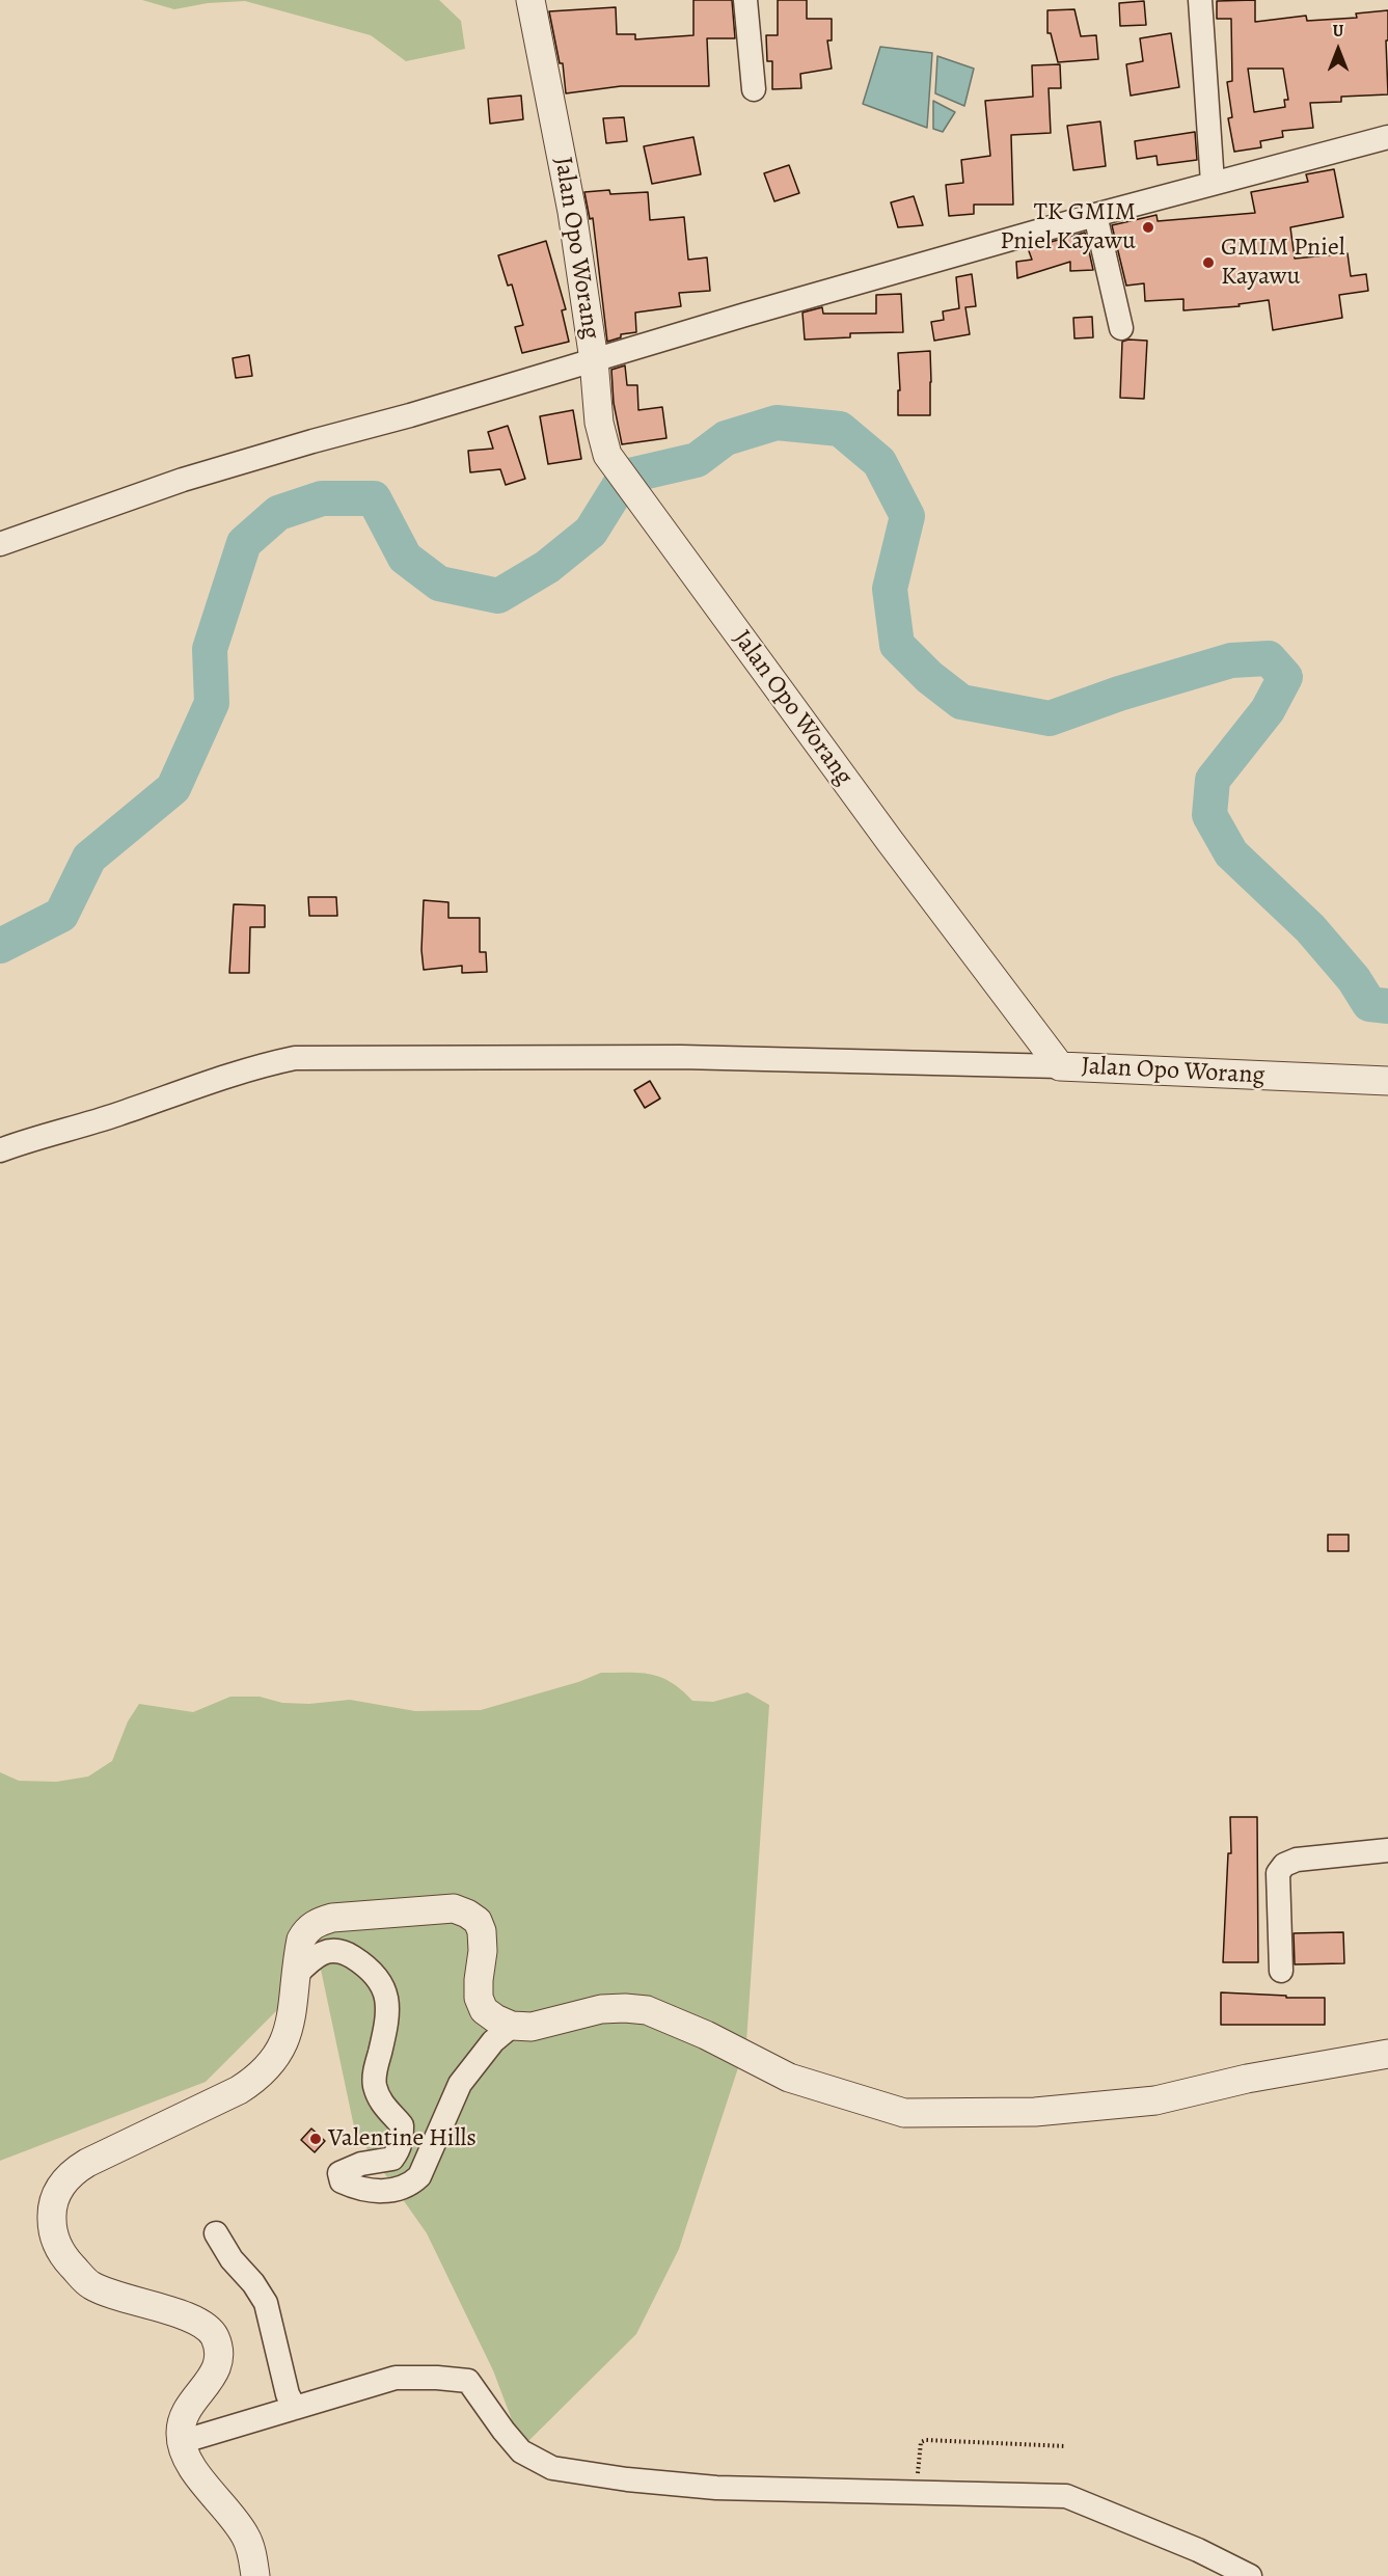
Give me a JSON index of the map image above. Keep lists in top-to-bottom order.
{
  "streets": {
    "street": ["Jalan Opo Worang"]
  },
  "places": ["TK GMIM Pniel Kayawu", "GMIM Pniel Kayawu", "Valentine Hills"],
  "north": "top"
}
